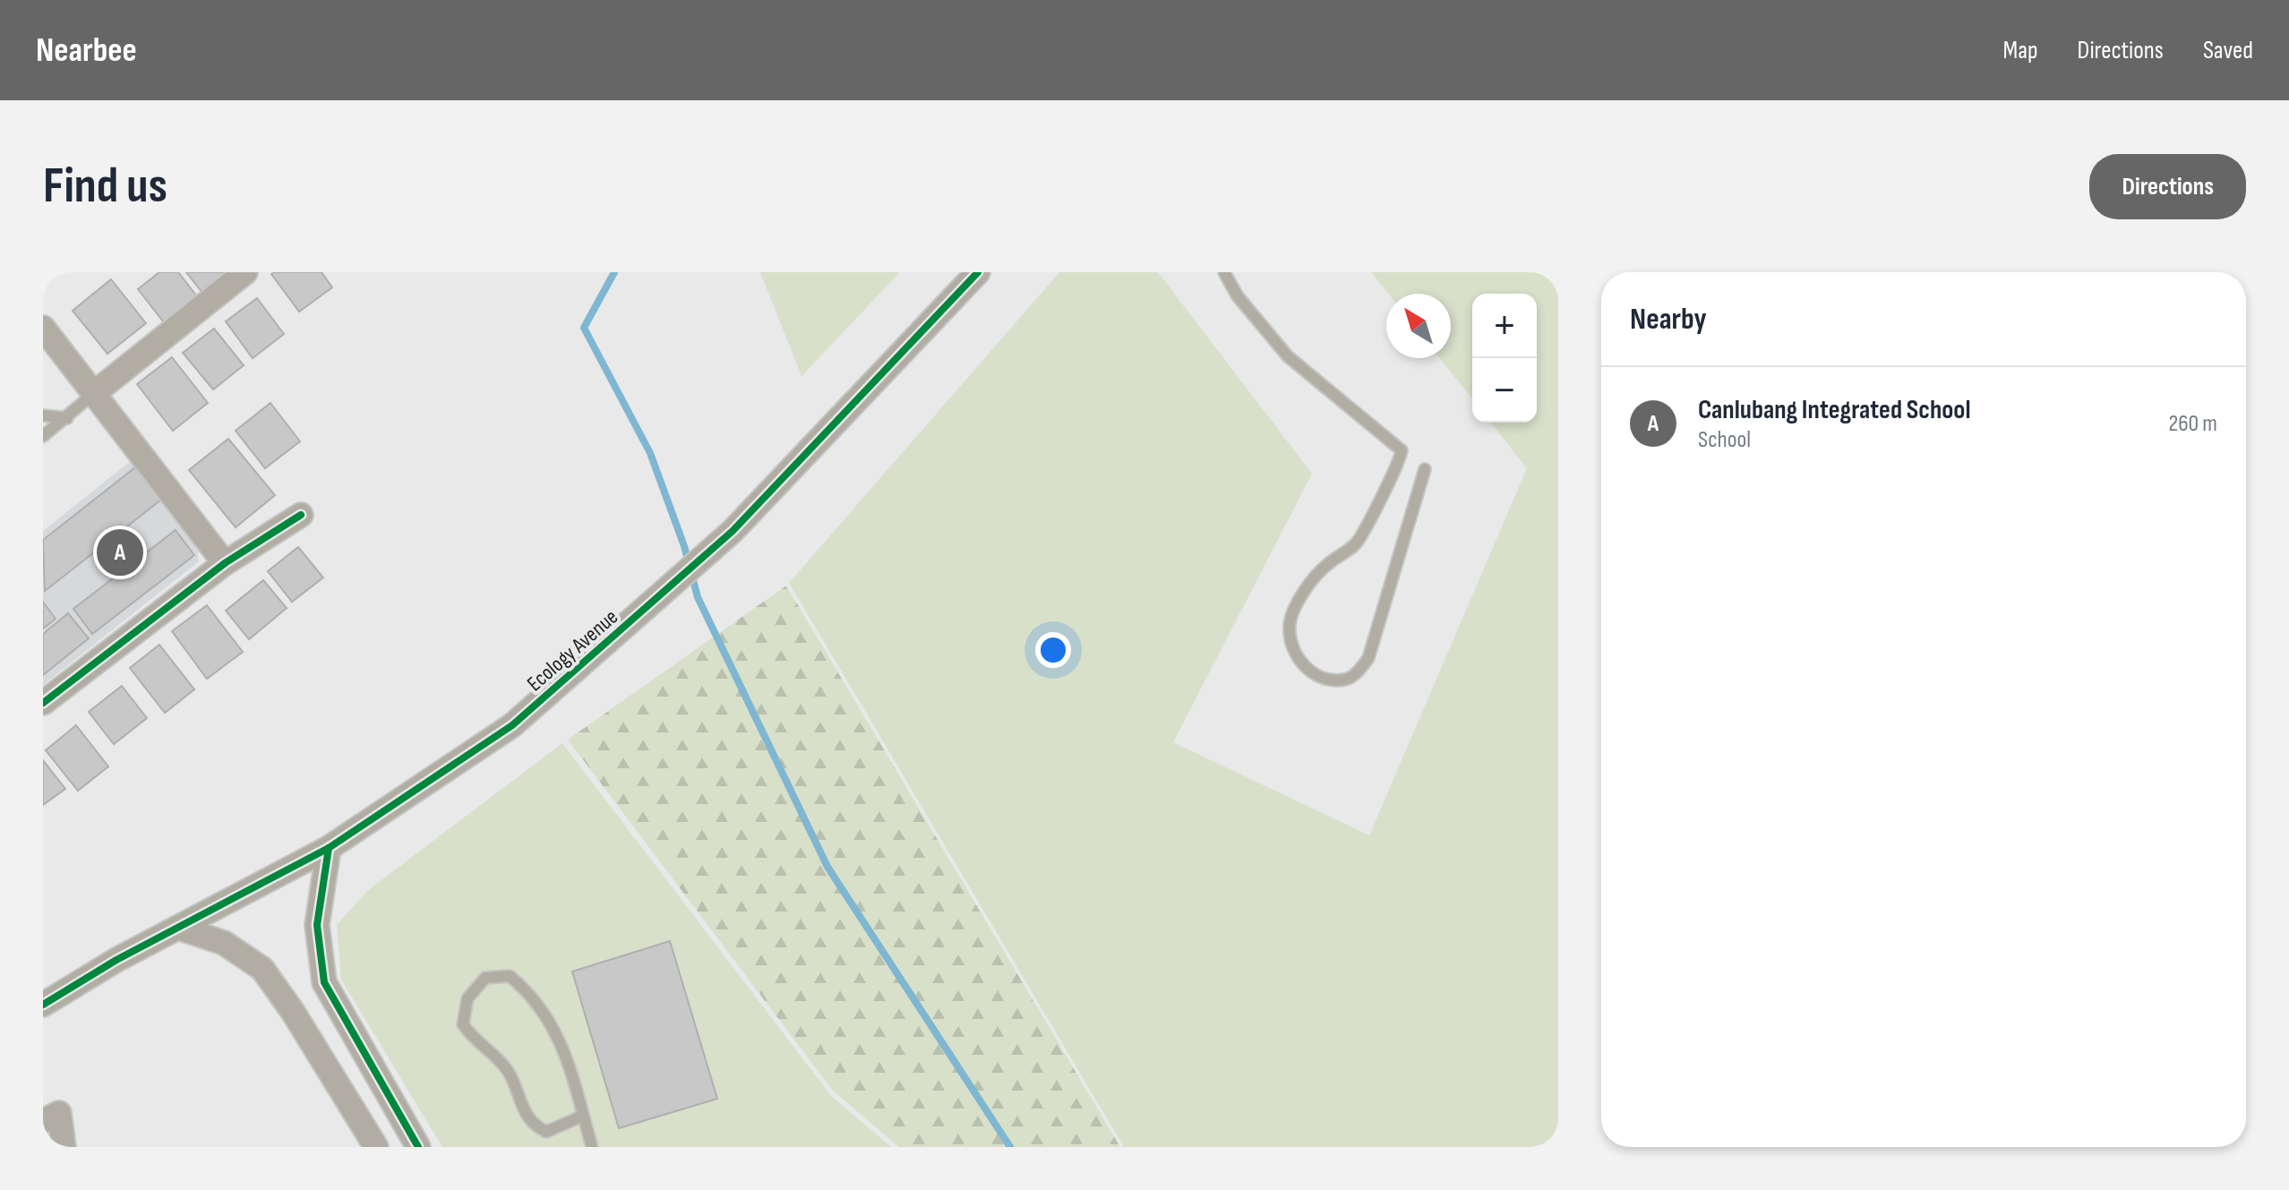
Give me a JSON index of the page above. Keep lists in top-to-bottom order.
{
  "streets": {
    "street": ["Ecology Avenue"]
  },
  "north": "top left",
  "page": {
    "header": "Nearbee",
    "nav": ["Map", "Directions", "Saved"],
    "buttons": "Directions",
    "title": "Find us",
    "heading": "Nearby",
    "map_buttons": ["+", "−"],
    "list": [
      {
        "mark": "A",
        "name": "Canlubang Integrated School",
        "note": "School",
        "value": "260 m"
      }
    ],
    "pins": "A"
  }
}
